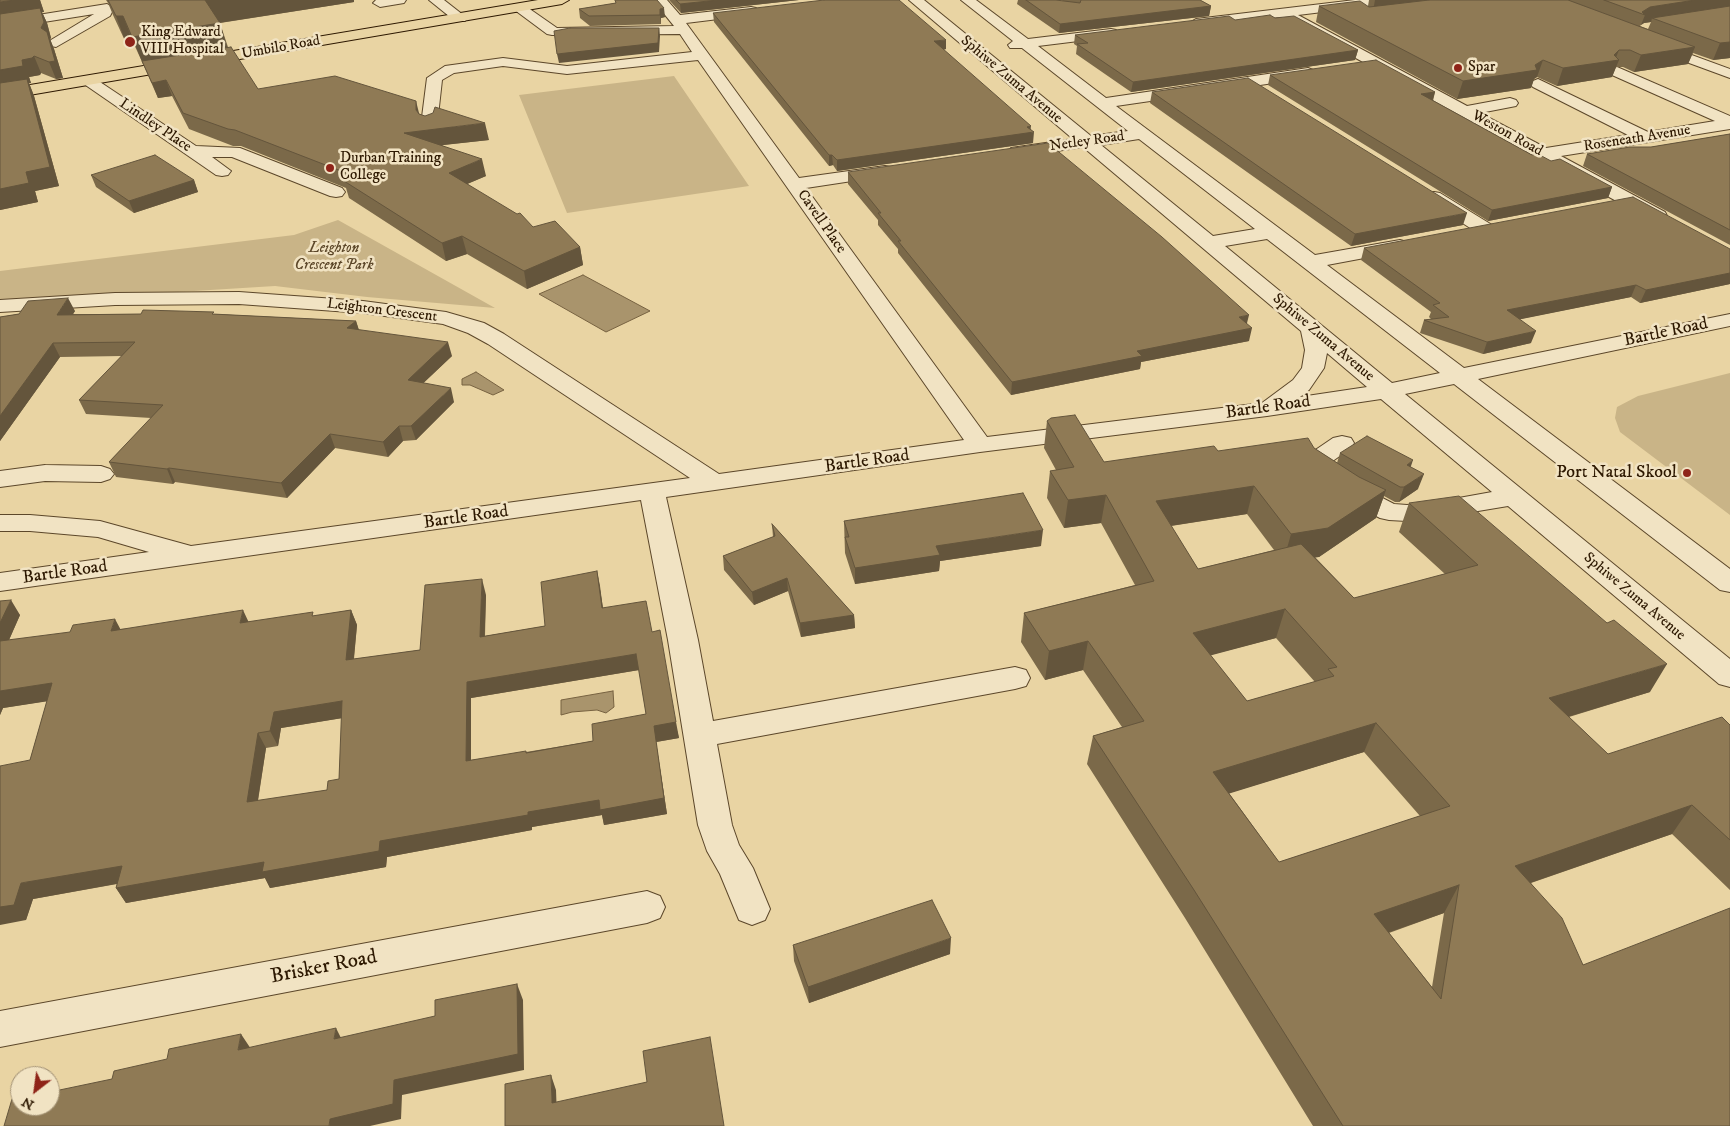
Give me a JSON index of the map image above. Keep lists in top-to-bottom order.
{
  "streets": {
    "main road": ["Umbilo Road"],
    "street": [
      "Sphiwe Zuma Avenue",
      "Lindley Place",
      "Weston Road",
      "Roseneath Avenue",
      "Netley Road",
      "Cavell Place",
      "Leighton Crescent",
      "Bartle Road",
      "Brisker Road"
    ]
  },
  "crossings": [
    ["Umbilo Road", "Lindley Place"],
    ["Sphiwe Zuma Avenue", "Netley Road"],
    ["Sphiwe Zuma Avenue", "Bartle Road"],
    ["Weston Road", "Roseneath Avenue"],
    ["Cavell Place", "Bartle Road"],
    ["Leighton Crescent", "Bartle Road"]
  ],
  "parks": ["Leighton Crescent Park"],
  "places": [
    "King Edward VIII Hospital",
    "Spar",
    "Durban Training College",
    "Port Natal Skool"
  ],
  "north": "bottom left"
}
